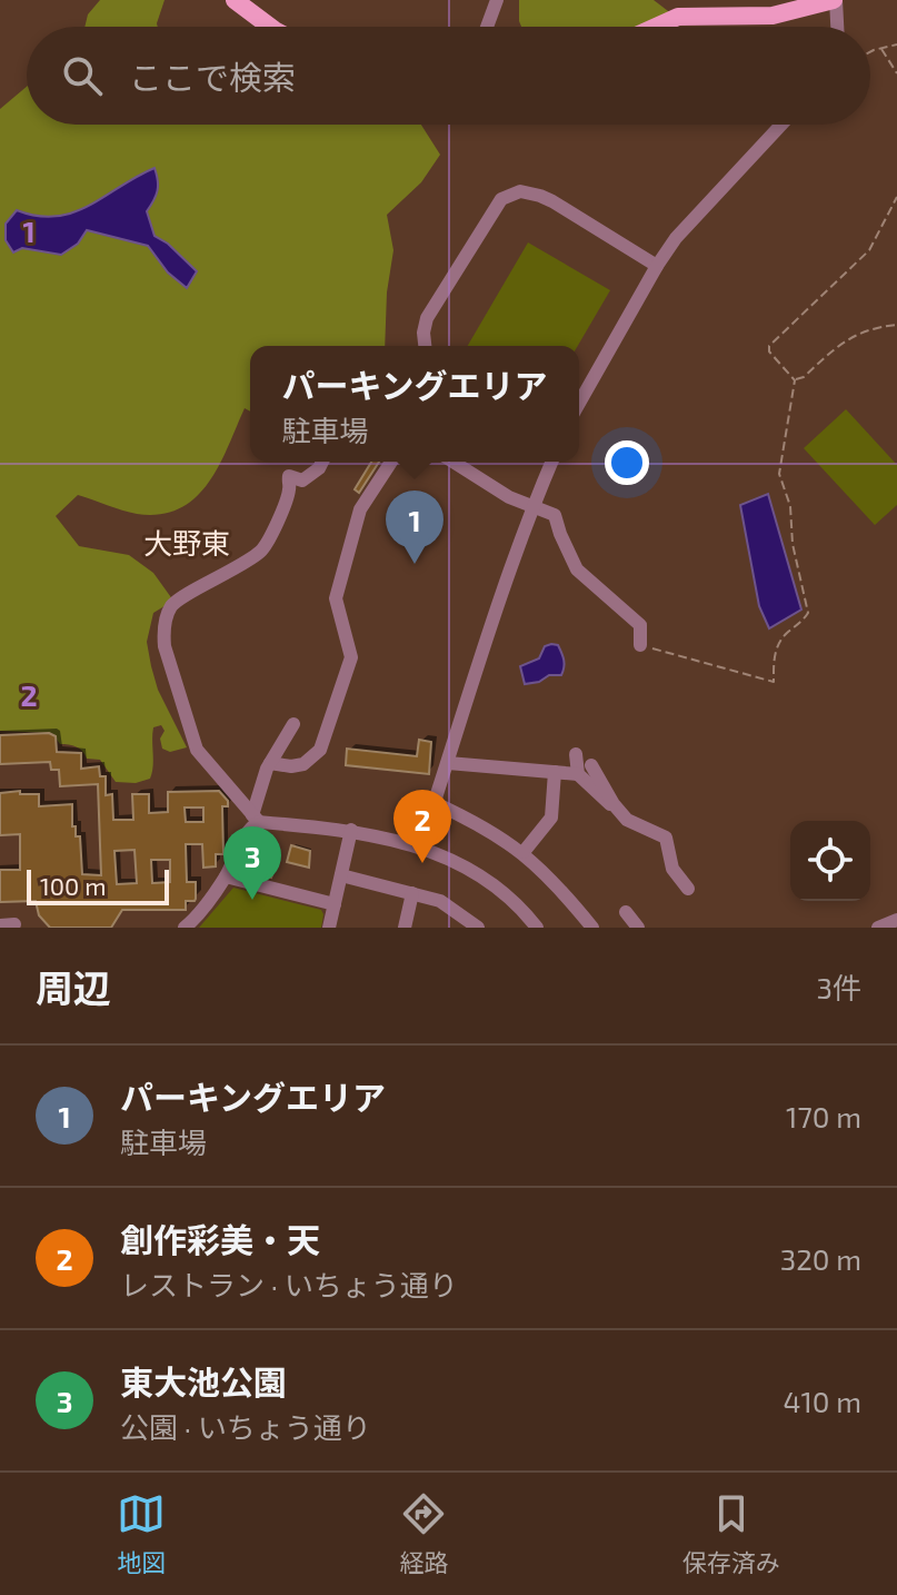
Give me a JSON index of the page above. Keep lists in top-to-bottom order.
{
  "districts": ["大野東"],
  "scale_bar": "100 m",
  "page": {
    "search": "ここで検索",
    "popup": ["パーキングエリア", "駐車場"],
    "pins": ["1", "2", "3"],
    "scale": "100 m",
    "heading": ["周辺", "3件"],
    "list": [
      {
        "mark": "1",
        "name": "パーキングエリア",
        "note": "駐車場",
        "value": "170 m"
      },
      {
        "mark": "2",
        "name": "創作彩美・天",
        "note": "レストラン · いちょう通り",
        "value": "320 m"
      },
      {
        "mark": "3",
        "name": "東大池公園",
        "note": "公園 · いちょう通り",
        "value": "410 m"
      }
    ],
    "nav": ["地図", "経路", "保存済み"]
  },
  "grid": {
    "rows": ["1", "2"]
  }
}
